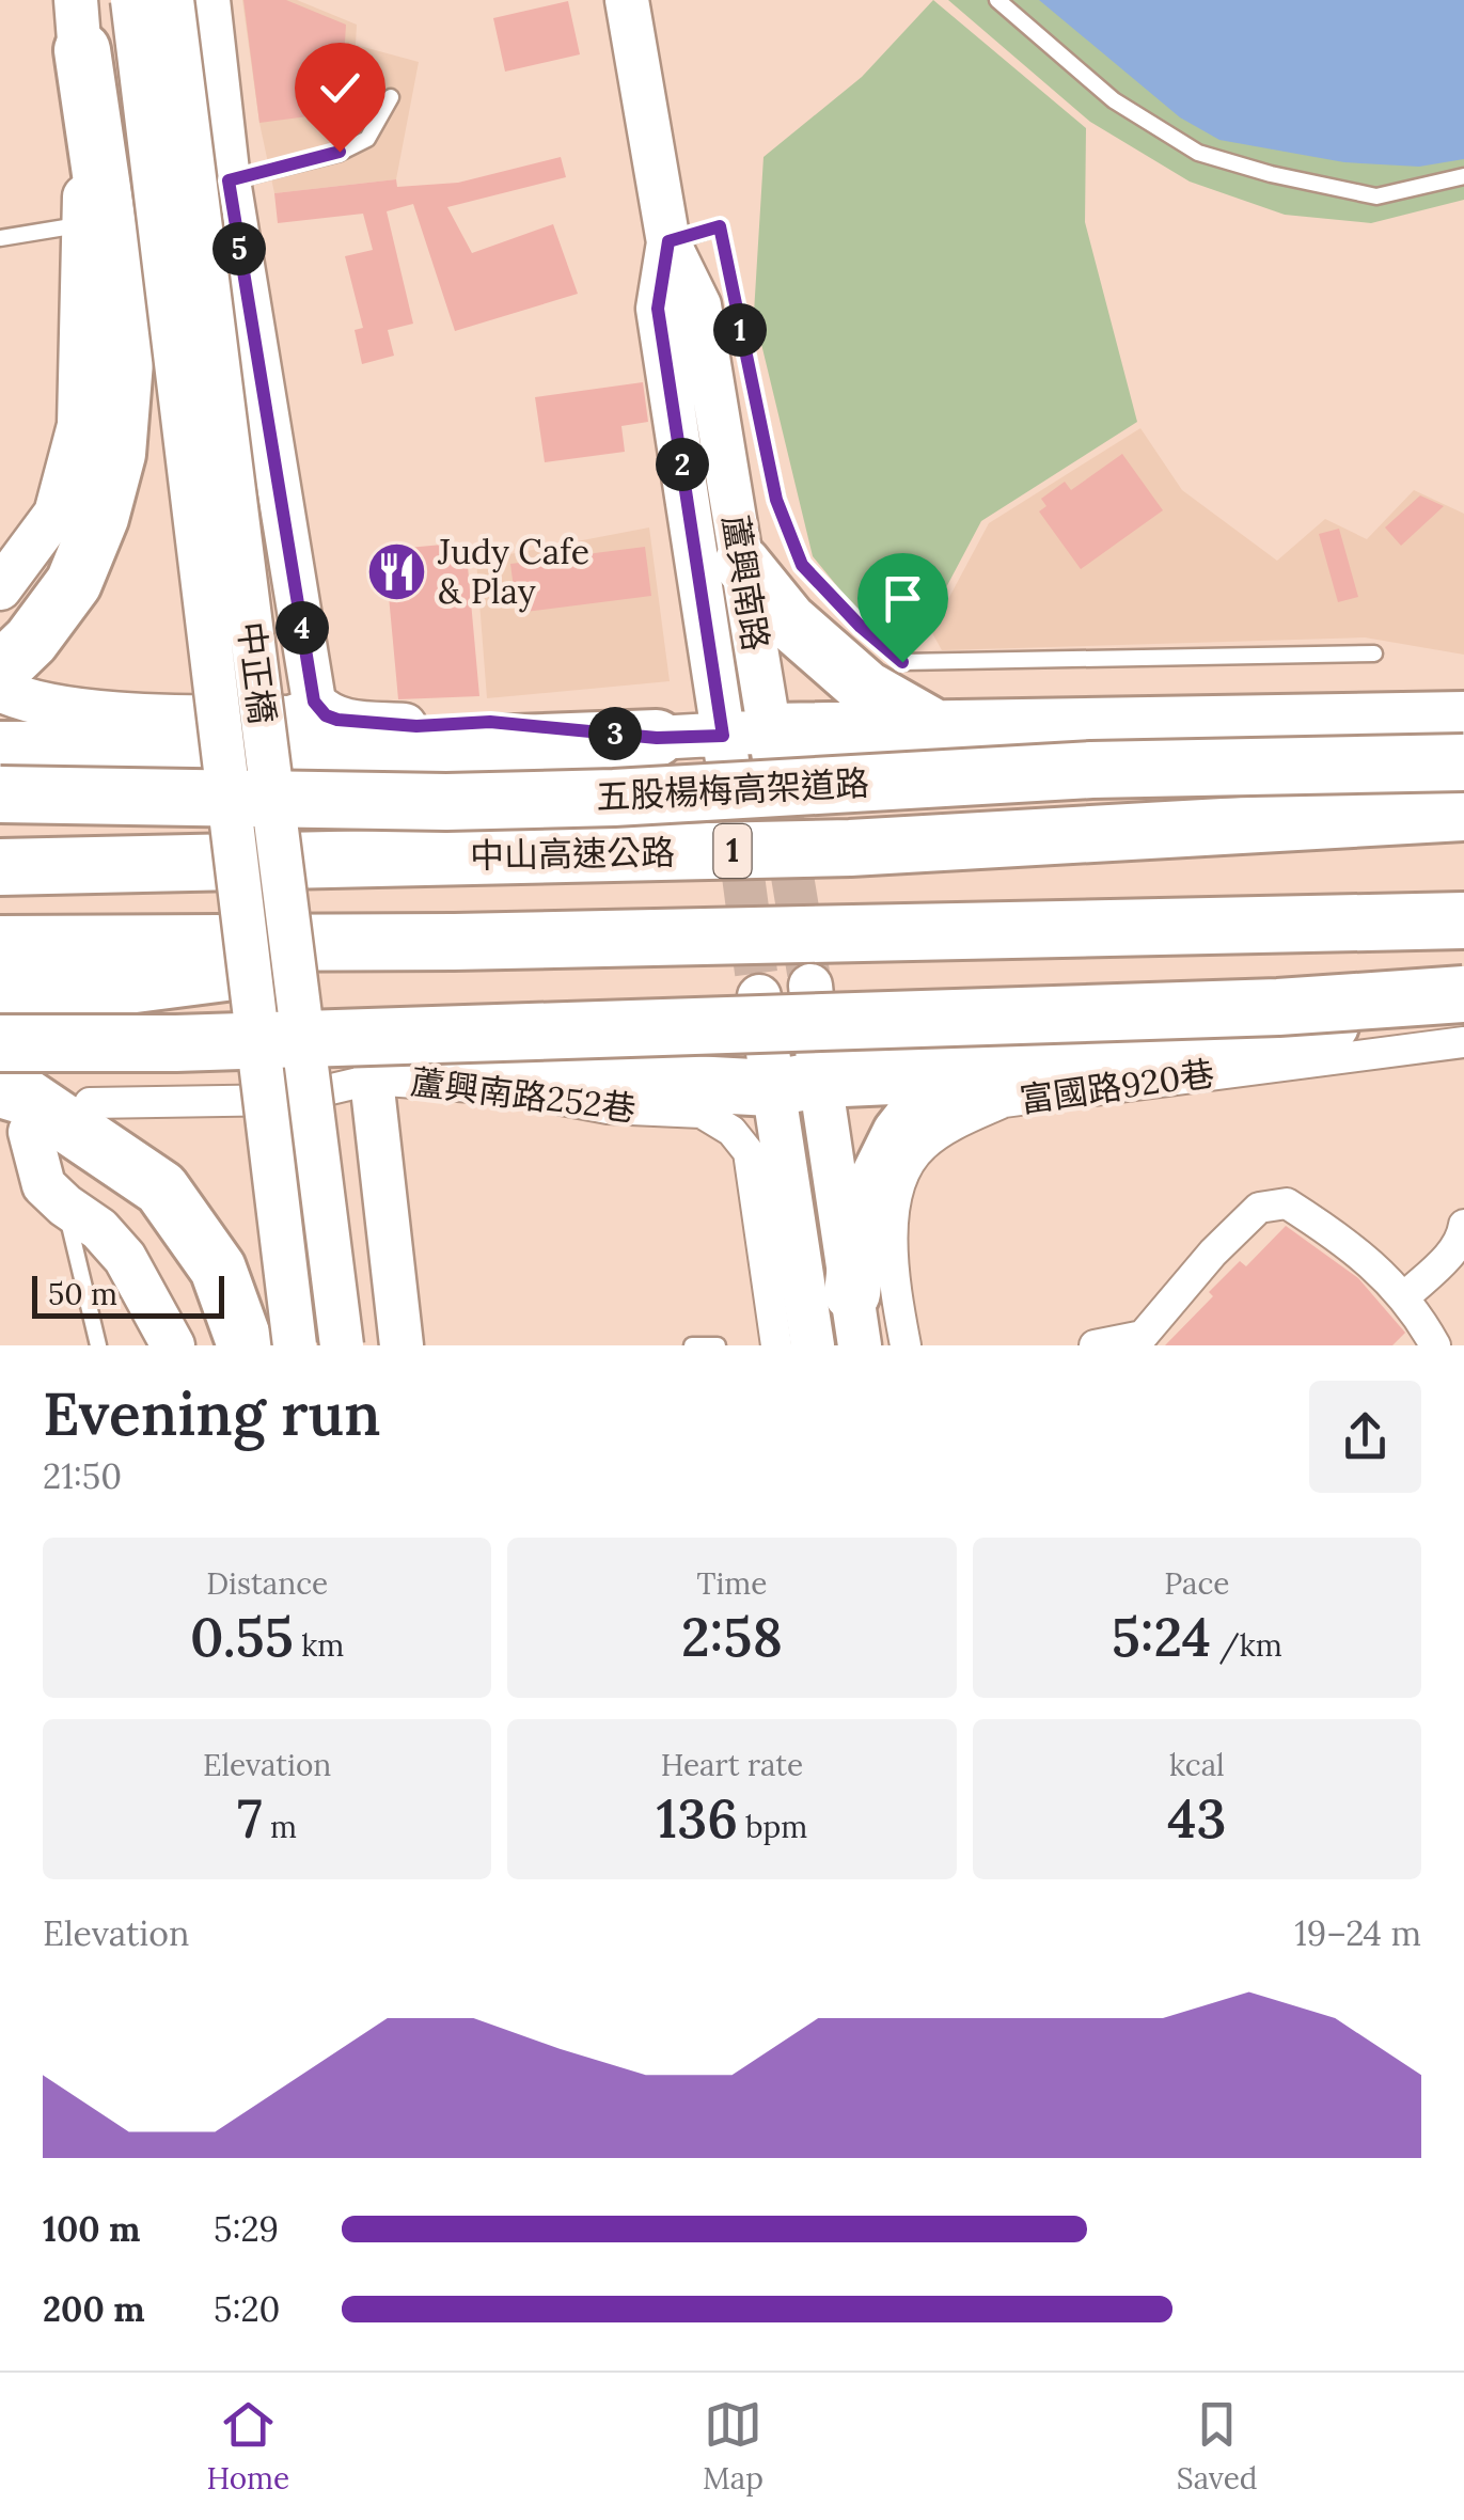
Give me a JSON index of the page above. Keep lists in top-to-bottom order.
{
  "streets": {
    "highway": ["五股楊梅高架道路", "1", "中山高速公路"],
    "street": [
      "蘆興南路",
      "中正橋",
      "富國路920巷",
      "蘆興南路252巷"
    ]
  },
  "places": {
    "restaurant": ["Judy Cafe & Play"]
  },
  "scale_bar": "50 m",
  "page": {
    "pins": [
      "5",
      "1",
      "2",
      "4",
      "3"
    ],
    "scale": "50 m",
    "heading": ["Evening run", "21:50"],
    "stats": [
      ["Distance", "0.55 km"],
      ["Time", "2:58"],
      ["Pace", "5:24 /km"],
      ["Elevation", "7 m"],
      ["Heart rate", "136 bpm"],
      ["kcal", "43"]
    ],
    "chart": ["Elevation", "19–24 m"],
    "list": [
      {
        "name": "100 m",
        "note": "5:29"
      },
      {
        "name": "200 m",
        "note": "5:20"
      }
    ],
    "tabs": ["Home", "Map", "Saved"]
  }
}
